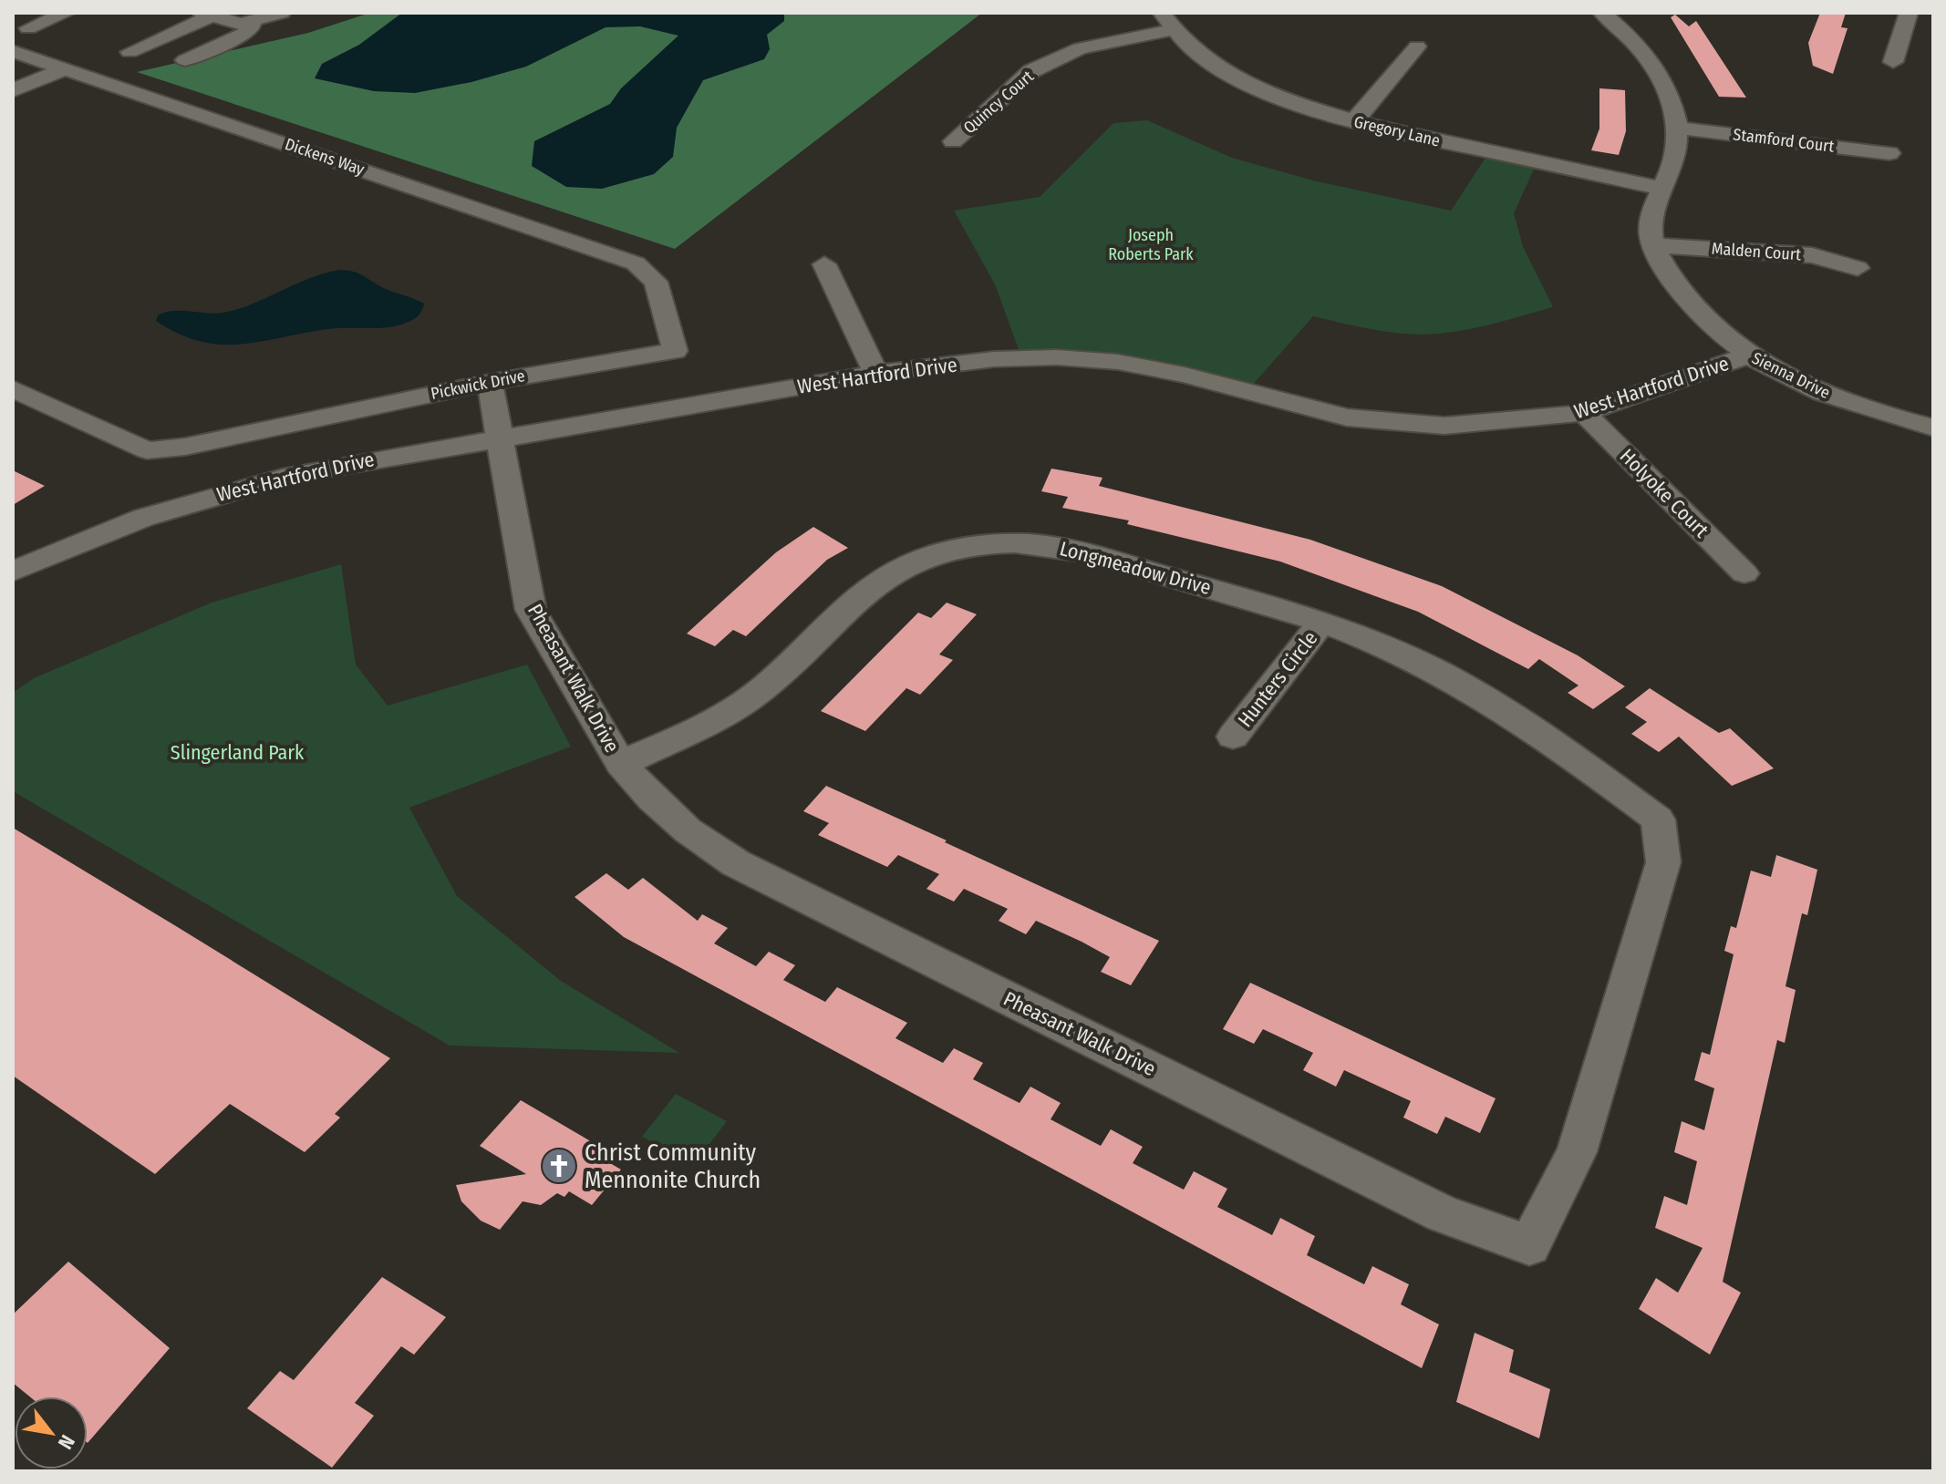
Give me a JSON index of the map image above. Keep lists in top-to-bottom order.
{
  "streets": {
    "street": [
      "Quincy Court",
      "Gregory Lane",
      "Stamford Court",
      "Dickens Way",
      "Malden Court",
      "West Hartford Drive",
      "Sienna Drive",
      "Pickwick Drive",
      "Holyoke Court",
      "Longmeadow Drive",
      "Pheasant Walk Drive",
      "Hunters Circle"
    ]
  },
  "crossings": [
    ["Quincy Court", "Gregory Lane"],
    ["Dickens Way", "Pickwick Drive"],
    ["Malden Court", "Sienna Drive"],
    ["West Hartford Drive", "Sienna Drive"],
    ["West Hartford Drive", "Holyoke Court"],
    ["West Hartford Drive", "Pheasant Walk Drive"],
    ["Pickwick Drive", "Pheasant Walk Drive"],
    ["Longmeadow Drive", "Pheasant Walk Drive"],
    ["Longmeadow Drive", "Hunters Circle"]
  ],
  "parks": ["Joseph Roberts Park", "Slingerland Park"],
  "places": {
    "church": ["Christ Community Mennonite Church"]
  },
  "north": "bottom right"
}
